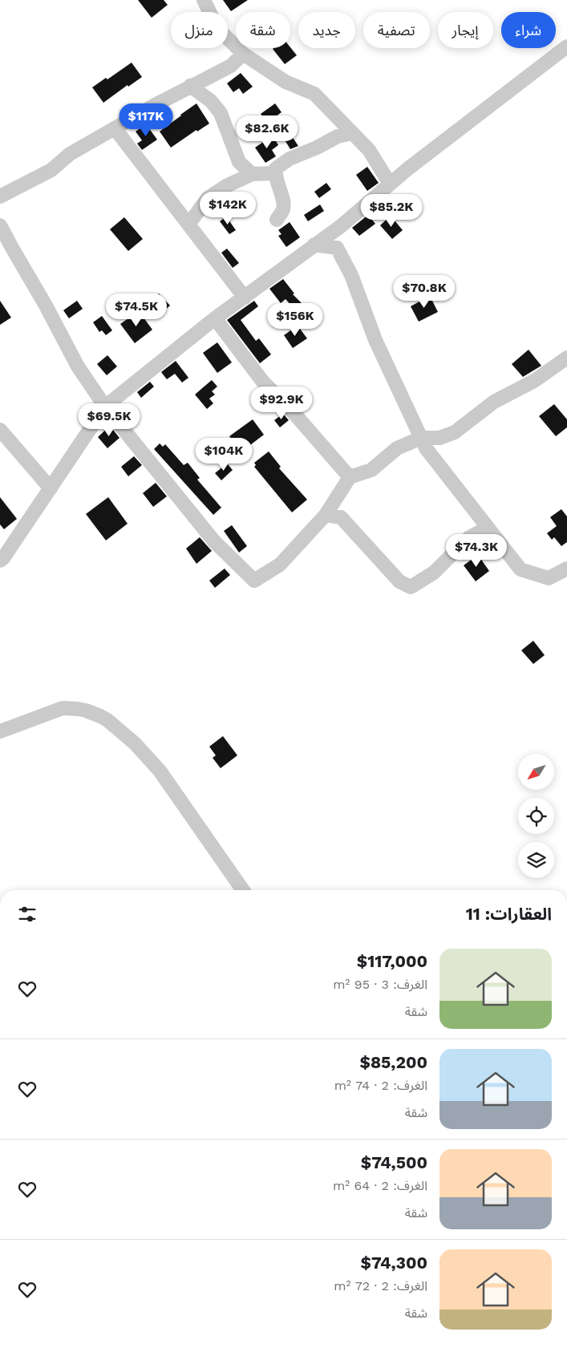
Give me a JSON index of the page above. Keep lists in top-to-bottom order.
{
  "north": "bottom left",
  "page": {
    "chip": [
      "شراء",
      "إيجار",
      "تصفية",
      "جديد",
      "شقة",
      "منزل"
    ],
    "price": [
      "$117K",
      "$82.6K",
      "$142K",
      "$85.2K",
      "$70.8K",
      "$74.5K",
      "$156K",
      "$92.9K",
      "$69.5K",
      "$104K",
      "$74.3K"
    ],
    "heading": "العقارات: 11",
    "list": [
      {
        "name": "$117,000",
        "note": "الغرف: 3 · 95 m² · شقة"
      },
      {
        "name": "$85,200",
        "note": "الغرف: 2 · 74 m² · شقة"
      },
      {
        "name": "$74,500",
        "note": "الغرف: 2 · 64 m² · شقة"
      },
      {
        "name": "$74,300",
        "note": "الغرف: 2 · 72 m² · شقة"
      }
    ]
  }
}
